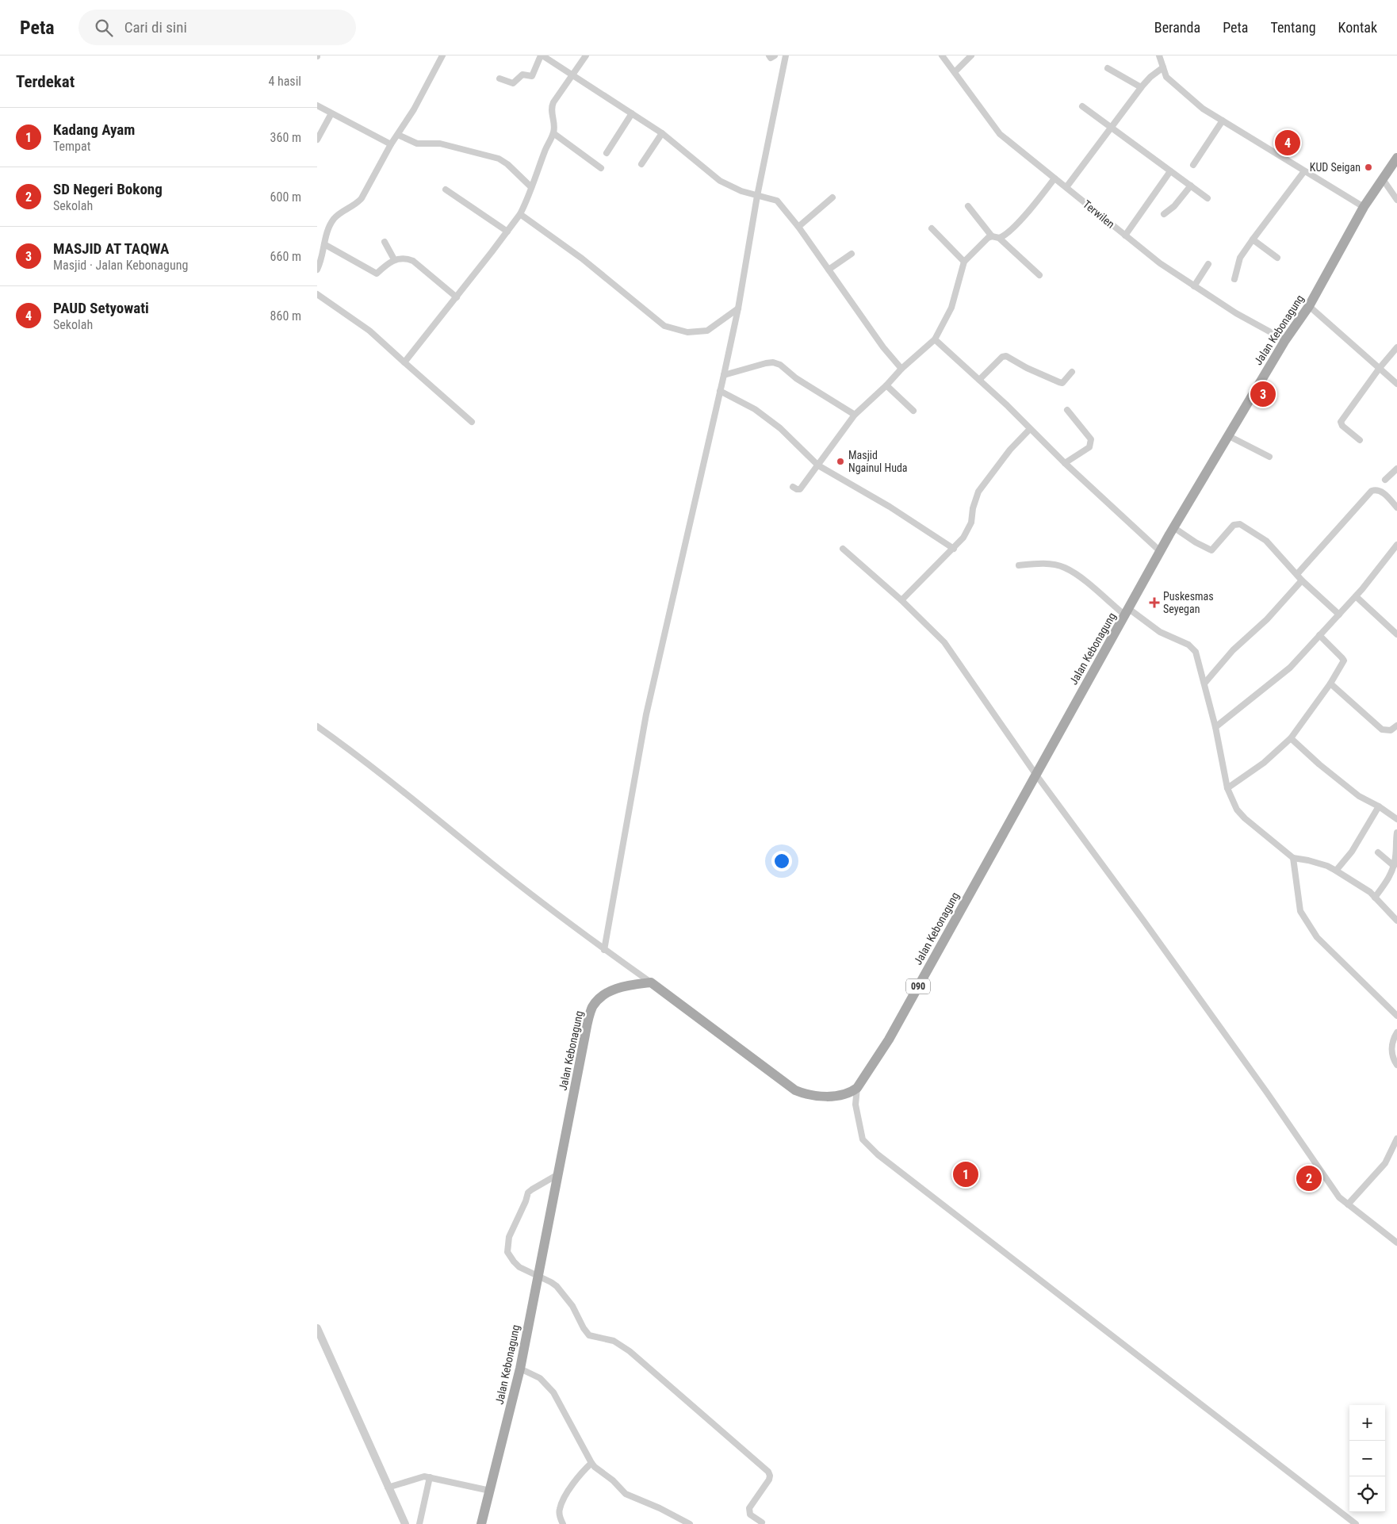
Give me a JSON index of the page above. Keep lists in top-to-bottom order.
{
  "streets": {
    "main road": ["Jalan Kebonagung", "090"],
    "street": ["Terwilen"]
  },
  "crossings": [
    ["Terwilen", "Jalan Kebonagung"]
  ],
  "places": {
    "other": ["KUD Seigan", "Masjid Ngainul Huda"],
    "health": ["Puskesmas Seyegan"]
  },
  "page": {
    "header": "Peta",
    "search": "Cari di sini",
    "nav": [
      "Beranda",
      "Peta",
      "Tentang",
      "Kontak"
    ],
    "heading": ["Terdekat", "4 hasil"],
    "list": [
      {
        "mark": "1",
        "name": "Kadang Ayam",
        "note": "Tempat",
        "value": "360 m"
      },
      {
        "mark": "2",
        "name": "SD Negeri Bokong",
        "note": "Sekolah",
        "value": "600 m"
      },
      {
        "mark": "3",
        "name": "MASJID AT TAQWA",
        "note": "Masjid · Jalan Kebonagung",
        "value": "660 m"
      },
      {
        "mark": "4",
        "name": "PAUD Setyowati",
        "note": "Sekolah",
        "value": "860 m"
      }
    ],
    "pins": [
      "4",
      "3",
      "1",
      "2"
    ],
    "map_buttons": ["+", "−"]
  }
}
